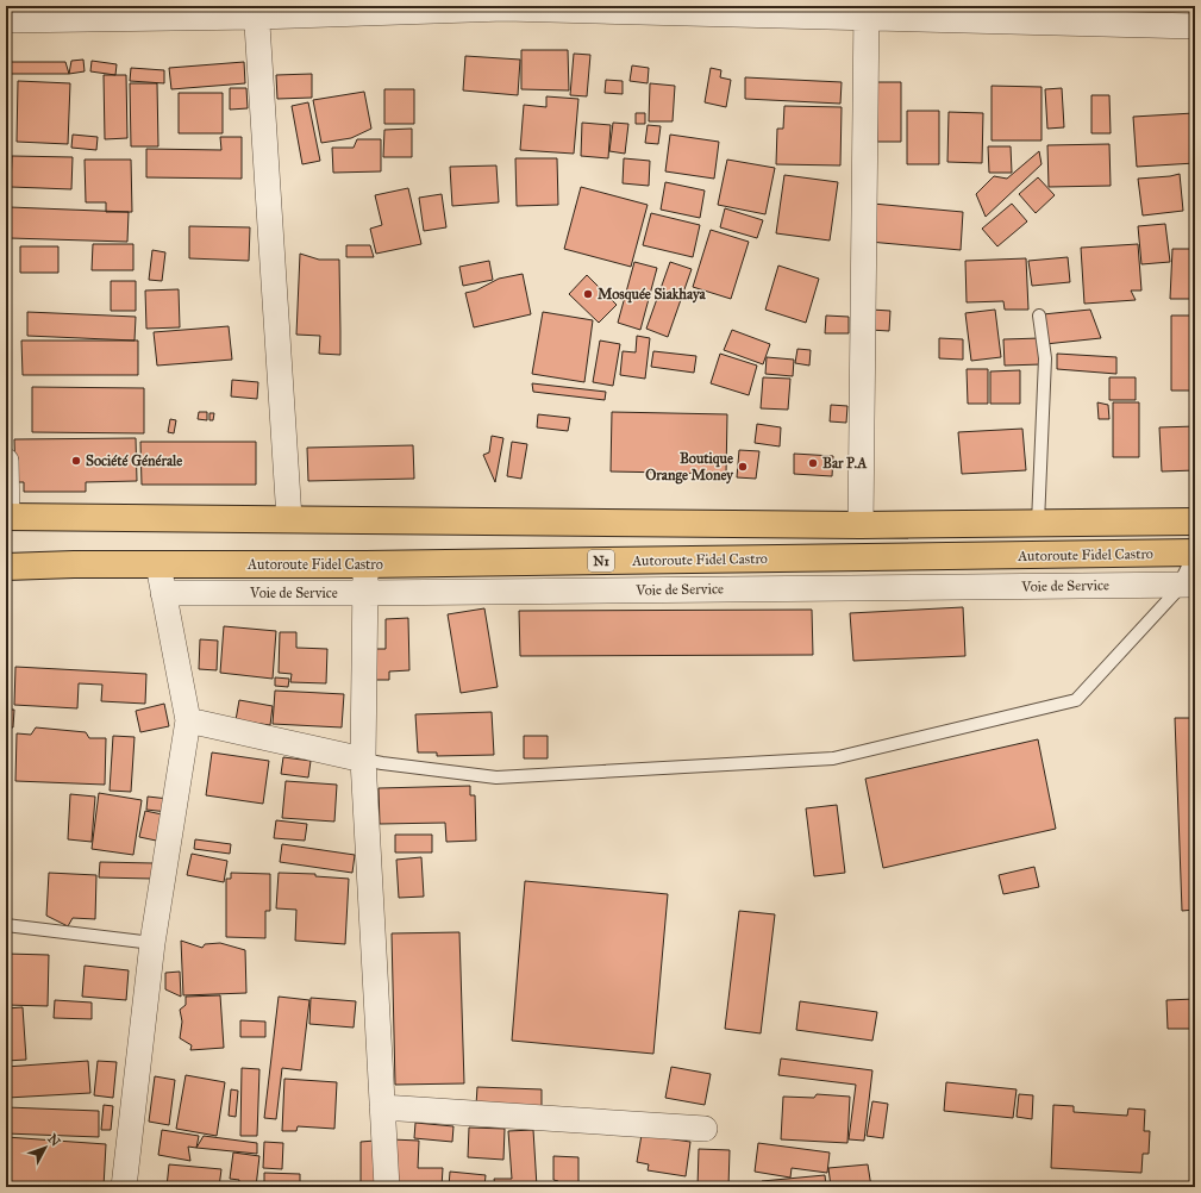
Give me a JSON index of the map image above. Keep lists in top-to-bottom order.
{
  "streets": {
    "highway": ["Autoroute Fidel Castro", "N1"],
    "street": ["Voie de Service"]
  },
  "places": [
    "Mosquée Siakhaya",
    "Société Générale",
    "Bar P.A",
    "Boutique Orange Money"
  ],
  "north": "top right"
}
